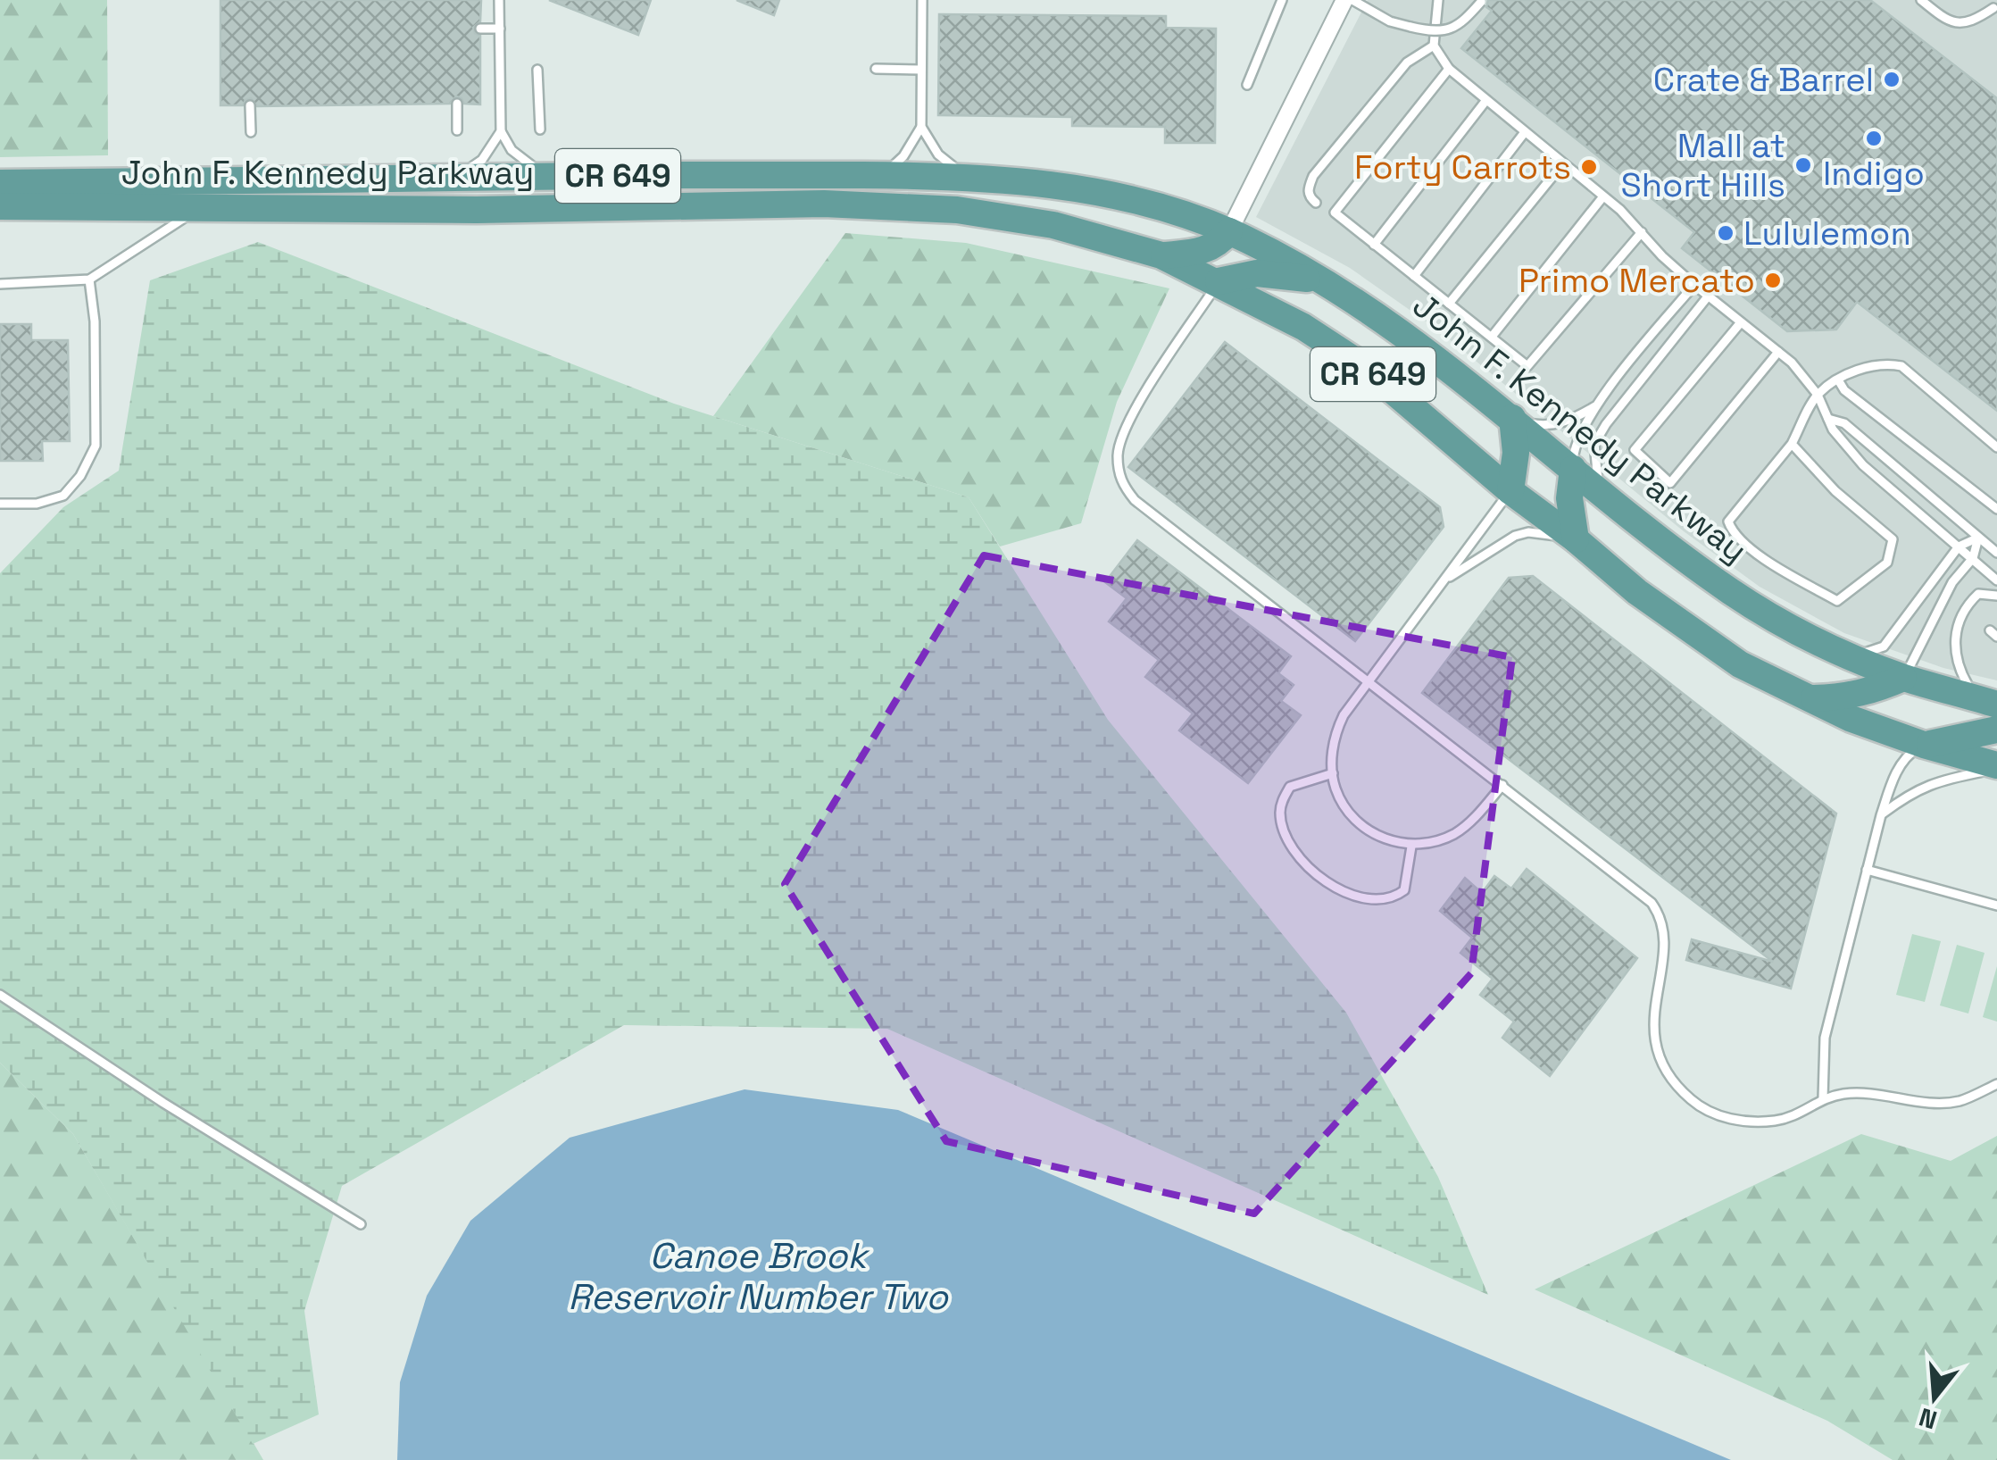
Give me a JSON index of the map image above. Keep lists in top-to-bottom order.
{
  "streets": {
    "main road": ["John F. Kennedy Parkway", "CR 649"]
  },
  "water": ["Canoe Brook Reservoir Number Two"],
  "places": [
    "Crate & Barrel",
    "Indigo",
    "Mall at Short Hills",
    "Forty Carrots",
    "Lululemon",
    "Primo Mercato"
  ],
  "north": "bottom"
}
